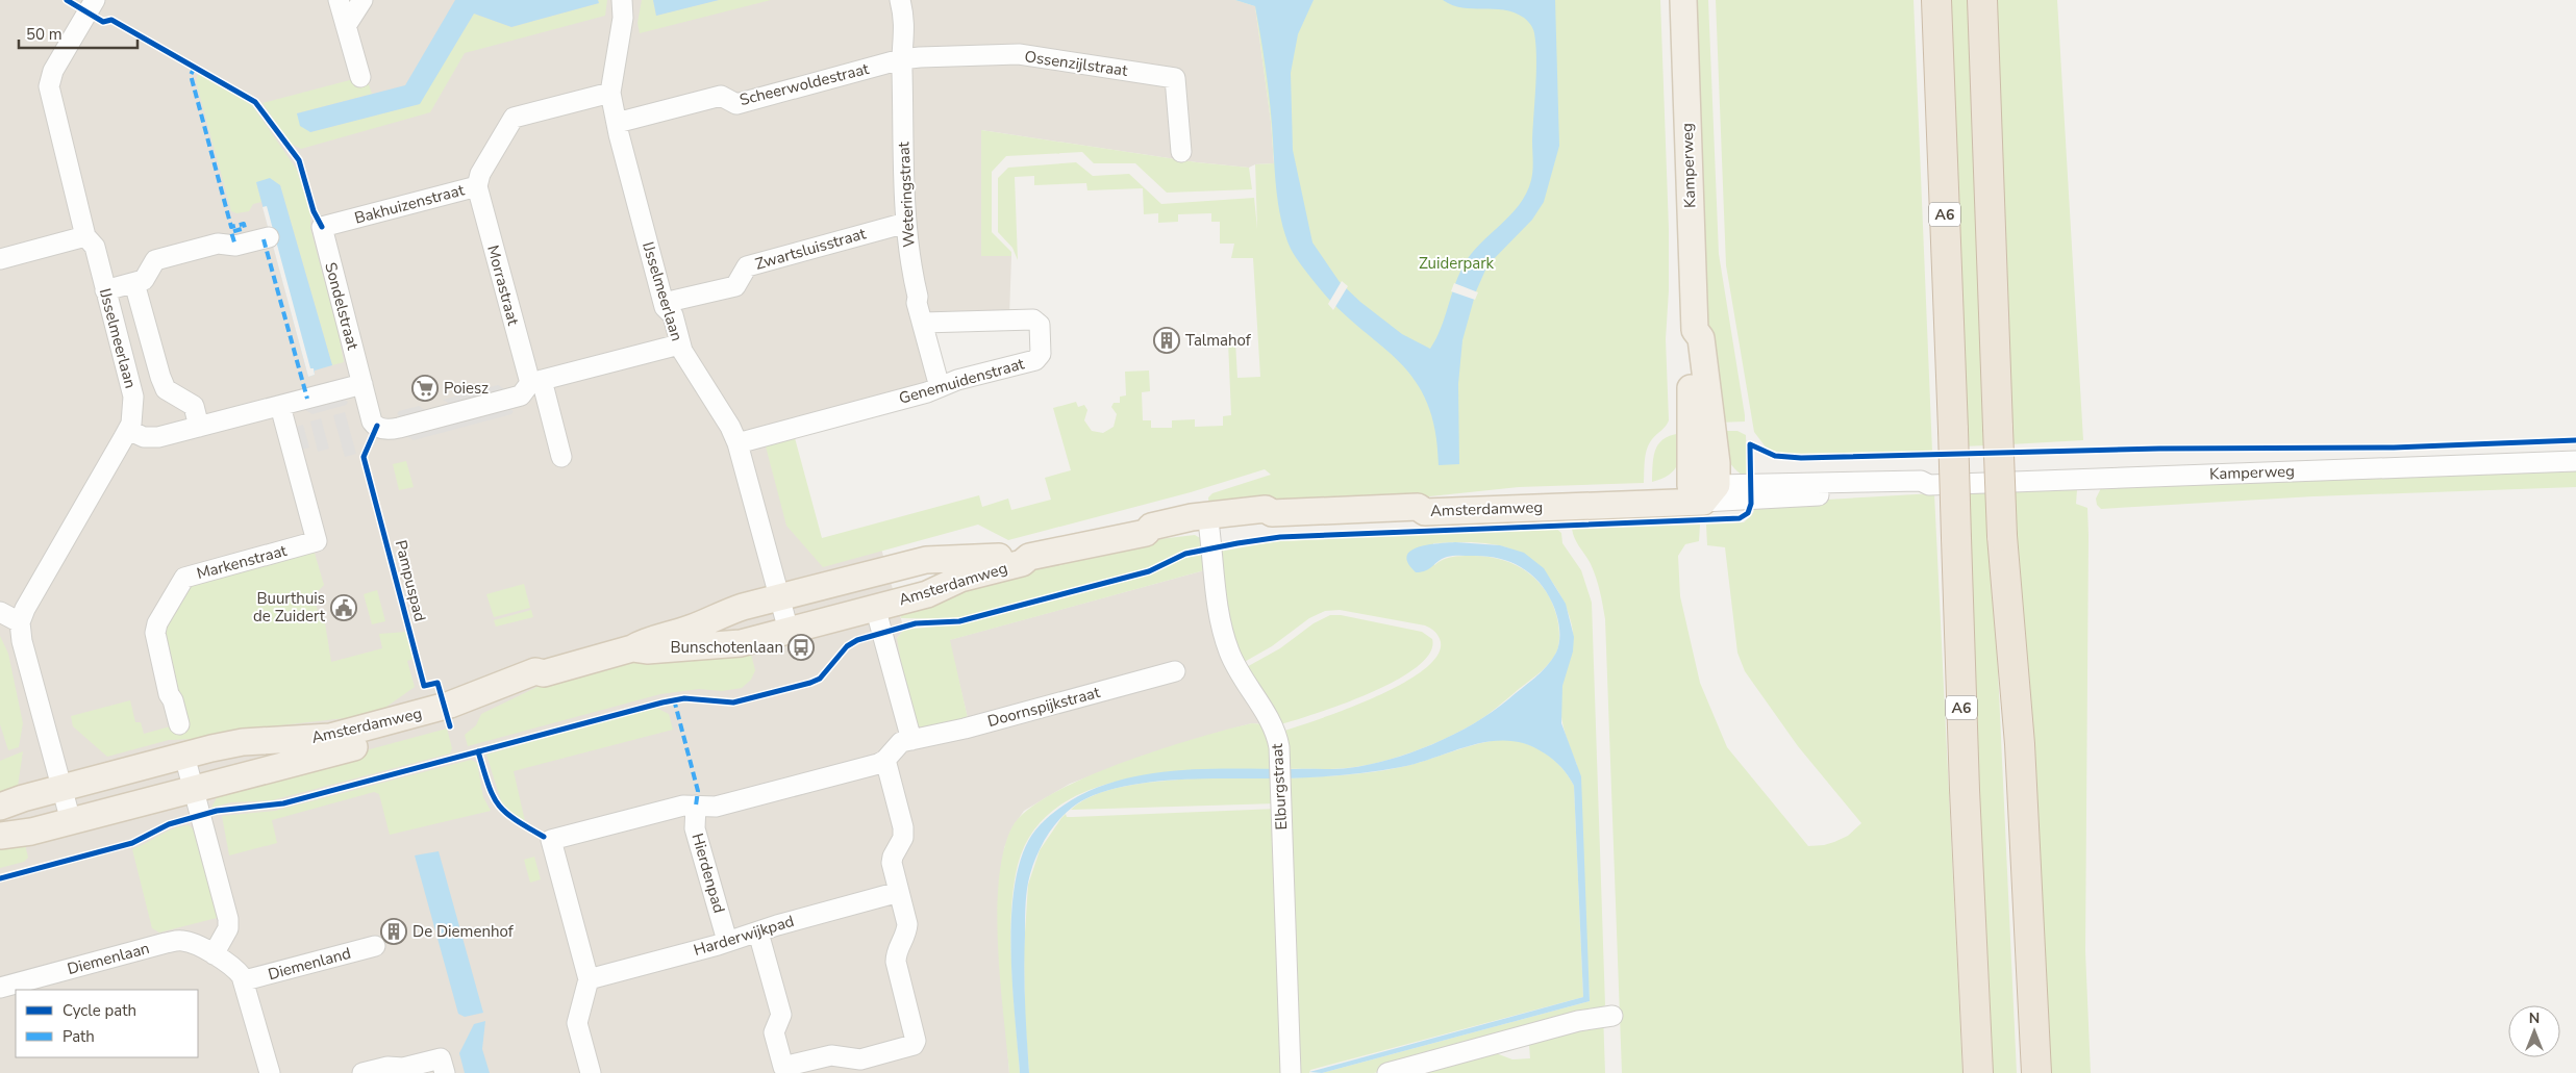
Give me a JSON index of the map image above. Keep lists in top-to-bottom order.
{
  "streets": {
    "highway": ["A6"],
    "main road": ["Kamperweg", "Amsterdamweg"],
    "street": [
      "Ossenzijlstraat",
      "Scheerwoldestraat",
      "Weteringstraat",
      "Bakhuizenstraat",
      "Zwartsluisstraat",
      "Morrastraat",
      "IJsselmeerlaan",
      "Sondelstraat",
      "Genemuidenstraat",
      "Markenstraat",
      "Doornspijkstraat",
      "Elburgstraat",
      "Hierdenpad",
      "Harderwijkpad",
      "Diemenlaan",
      "Diemenland"
    ],
    "cycle path": ["Pampuspad"]
  },
  "crossings": [
    ["Ossenzijlstraat", "Scheerwoldestraat"],
    ["Ossenzijlstraat", "Weteringstraat"],
    ["Scheerwoldestraat", "Weteringstraat"],
    ["Scheerwoldestraat", "IJsselmeerlaan"],
    ["Kamperweg", "Amsterdamweg"],
    ["Weteringstraat", "Zwartsluisstraat"],
    ["Weteringstraat", "Genemuidenstraat"],
    ["Bakhuizenstraat", "Morrastraat"],
    ["Bakhuizenstraat", "IJsselmeerlaan"],
    ["Bakhuizenstraat", "Sondelstraat"],
    ["Zwartsluisstraat", "IJsselmeerlaan"],
    ["Morrastraat", "Sondelstraat"],
    ["IJsselmeerlaan", "Sondelstraat"],
    ["IJsselmeerlaan", "Genemuidenstraat"],
    ["IJsselmeerlaan", "Amsterdamweg"],
    ["Amsterdamweg", "Elburgstraat"],
    ["Hierdenpad", "Harderwijkpad"],
    ["Diemenlaan", "Diemenland"]
  ],
  "parks": ["Zuiderpark"],
  "places": {
    "building": ["Talmahof", "De Diemenhof"],
    "supermarket": ["Poiesz"],
    "public building": ["Buurthuis de Zuidert"],
    "bus stop": ["Bunschotenlaan"]
  },
  "legend": ["Cycle path", "Path"],
  "scale_bar": "50 m",
  "north": "top"
}
